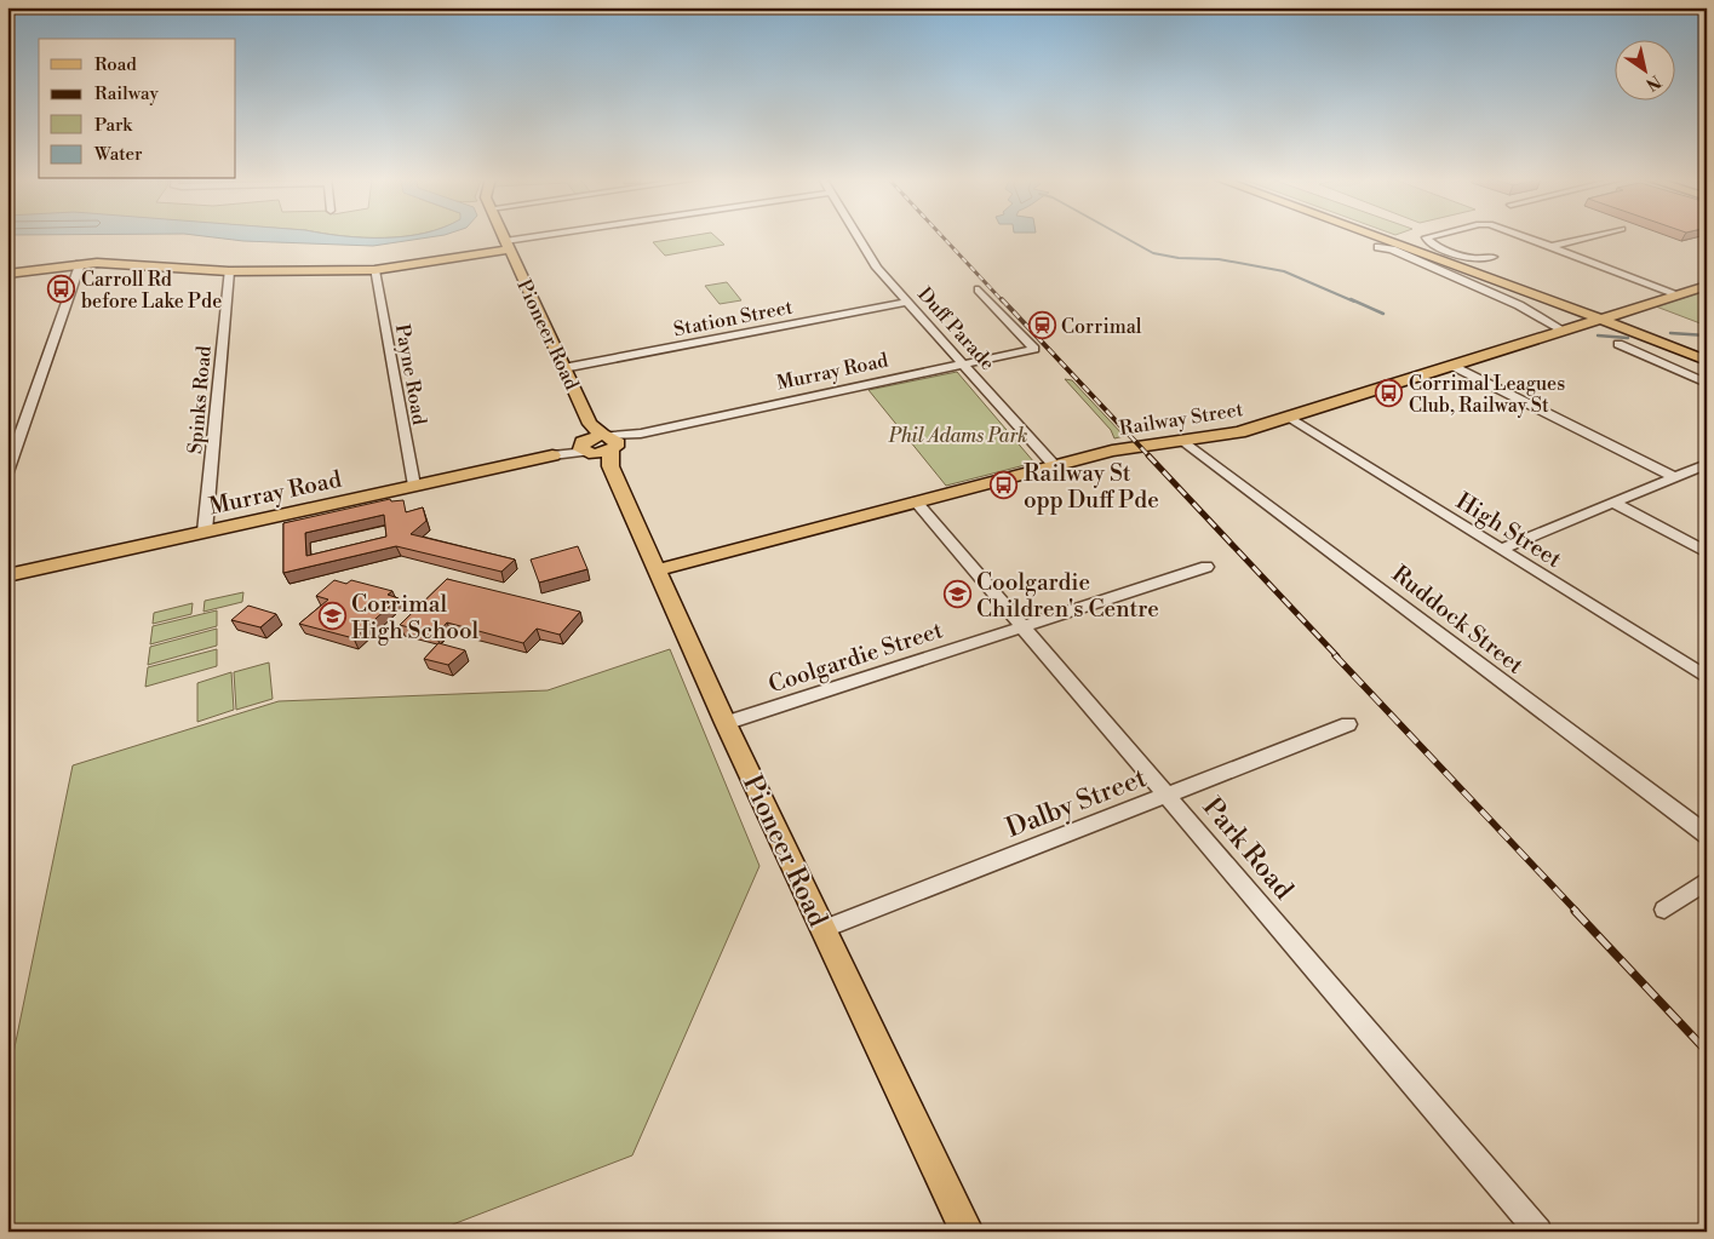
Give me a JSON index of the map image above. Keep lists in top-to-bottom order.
{
  "streets": {
    "main road": ["Pioneer Road", "Murray Road", "Railway Street"],
    "street": [
      "Station Street",
      "Duff Parade",
      "Payne Road",
      "Spinks Road",
      "High Street",
      "Ruddock Street",
      "Coolgardie Street",
      "Dalby Street",
      "Park Road"
    ]
  },
  "crossings": [
    ["Station Street", "Duff Parade"],
    ["Station Street", "Pioneer Road"],
    ["Duff Parade", "Murray Road"],
    ["Duff Parade", "Railway Street"],
    ["Pioneer Road", "Murray Road"],
    ["Pioneer Road", "Railway Street"],
    ["Pioneer Road", "Coolgardie Street"],
    ["Pioneer Road", "Dalby Street"],
    ["Murray Road", "Payne Road"],
    ["Murray Road", "Spinks Road"],
    ["Railway Street", "High Street"],
    ["Railway Street", "Ruddock Street"],
    ["Railway Street", "Park Road"],
    ["Coolgardie Street", "Park Road"],
    ["Dalby Street", "Park Road"]
  ],
  "parks": ["Phil Adams Park"],
  "places": {
    "bus stop": ["Carroll Rd before Lake Pde", "Corrimal Leagues Club, Railway St", "Railway St opp Duff Pde"],
    "station": ["Corrimal"],
    "school or university": ["Coolgardie Children's Centre", "Corrimal High School"]
  },
  "legend": [
    "Road",
    "Railway",
    "Park",
    "Water"
  ],
  "north": "bottom right"
}
